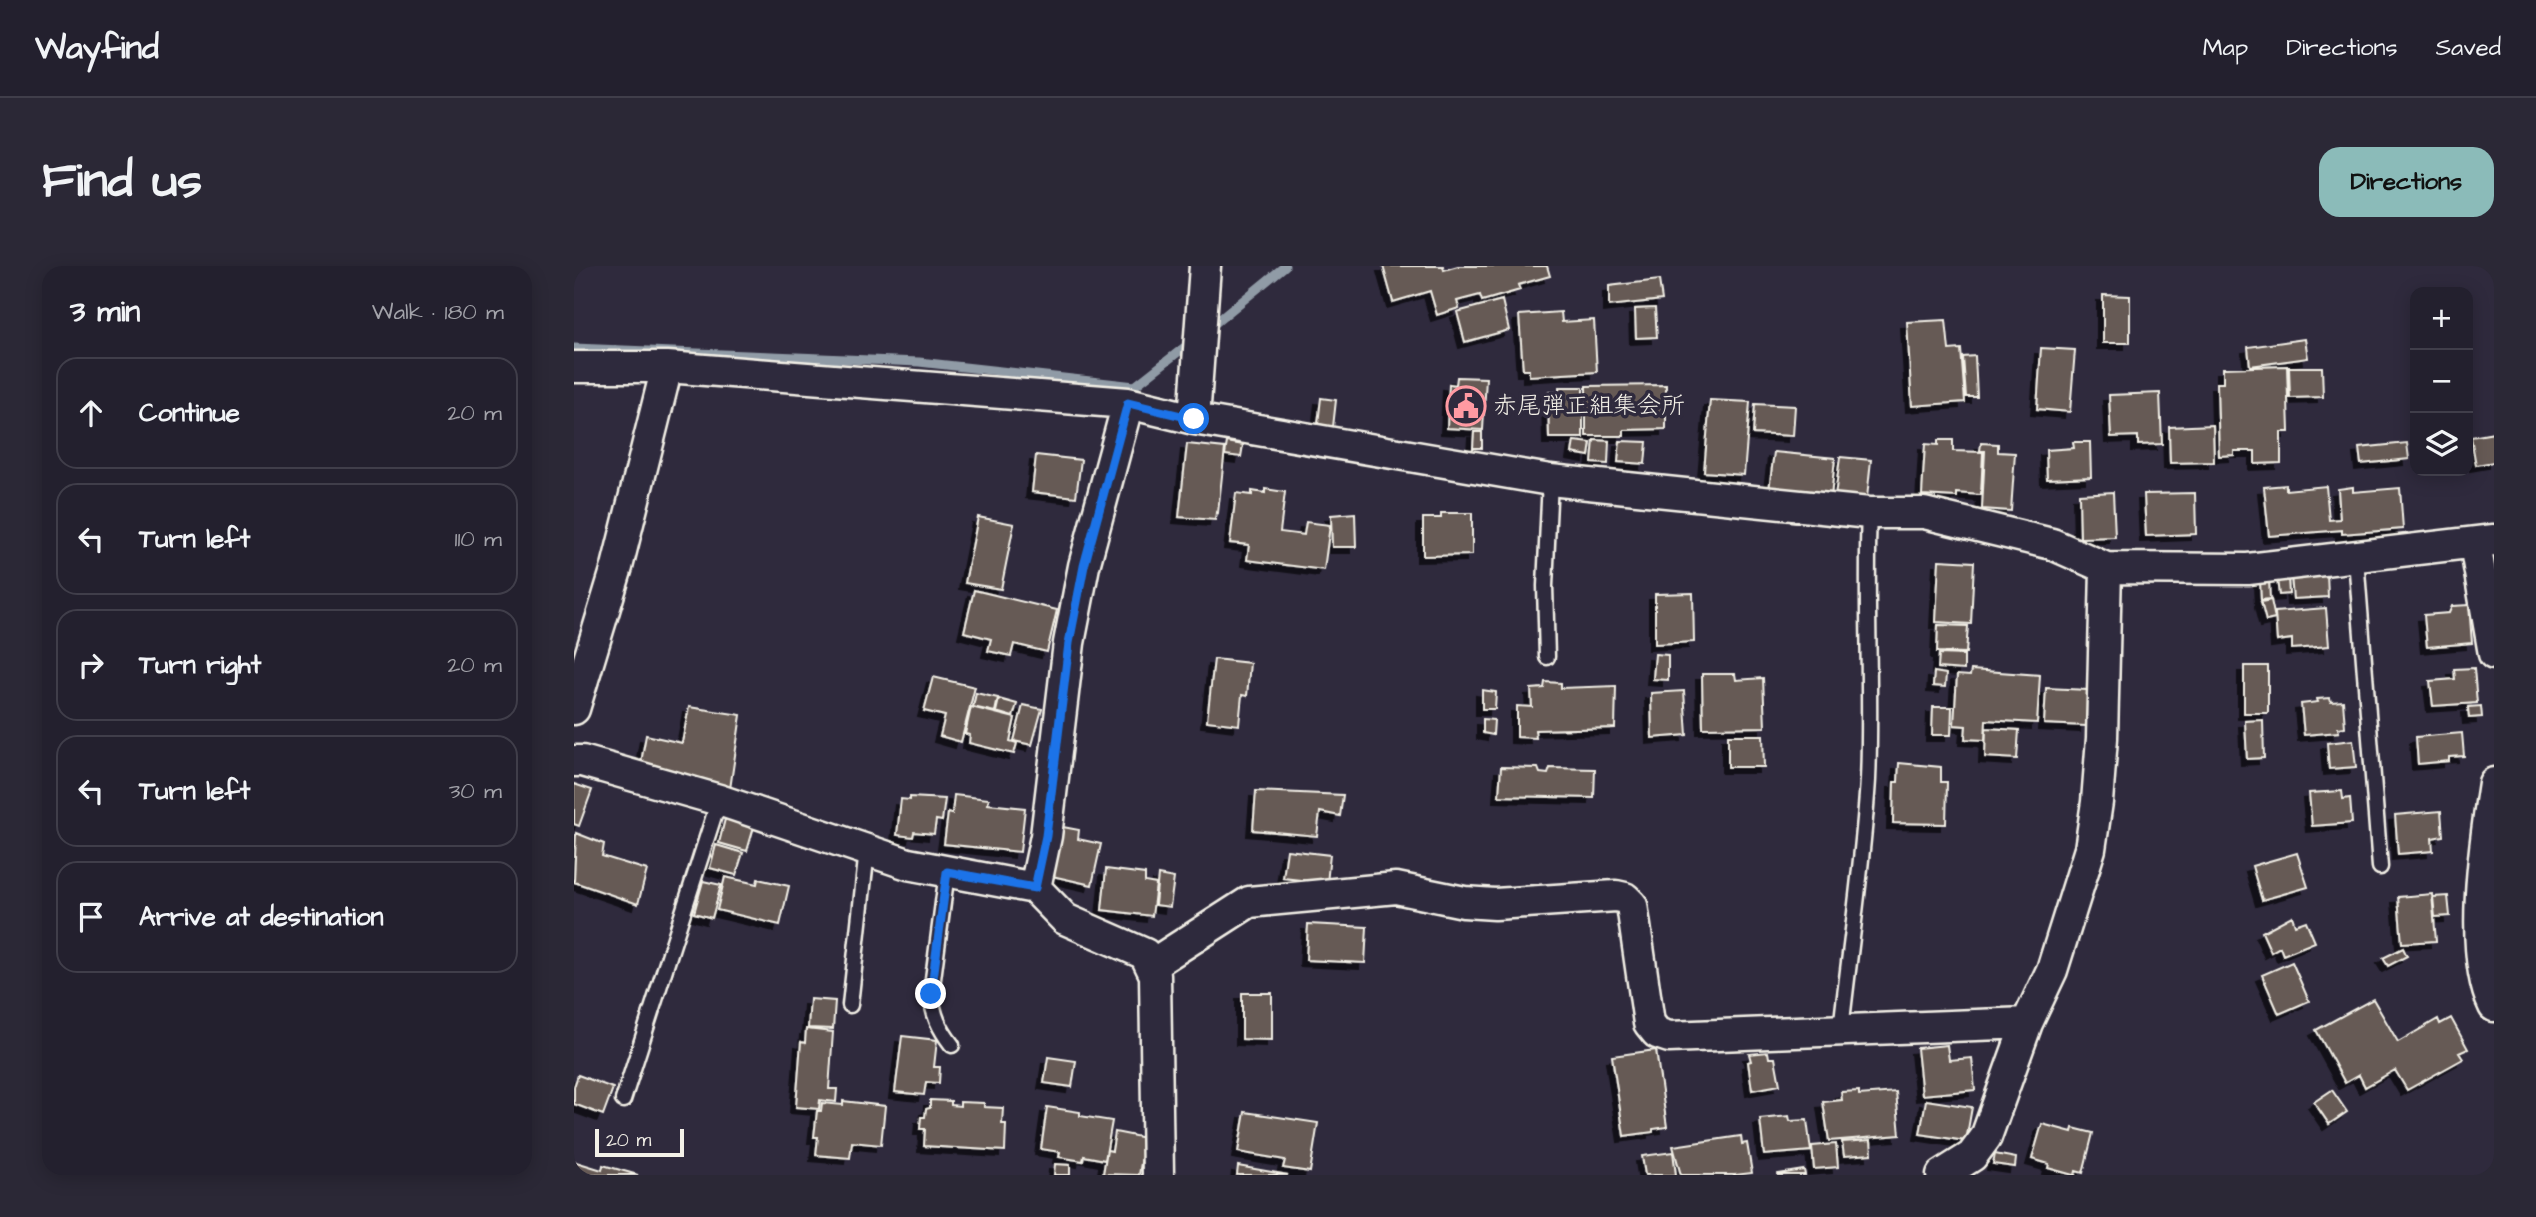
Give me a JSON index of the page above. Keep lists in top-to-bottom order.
{
  "places": {
    "public building": ["赤尾弾正組集会所"]
  },
  "scale_bar": "20 m",
  "page": {
    "header": "Wayfind",
    "nav": ["Map", "Directions", "Saved"],
    "buttons": "Directions",
    "title": "Find us",
    "heading": ["3 min", "Walk · 180 m"],
    "map_buttons": ["+", "−"],
    "list": [
      ["Continue", "20 m"],
      ["Turn left", "110 m"],
      ["Turn right", "20 m"],
      ["Turn left", "30 m"],
      "Arrive at destination"
    ],
    "scale": "20 m"
  }
}
